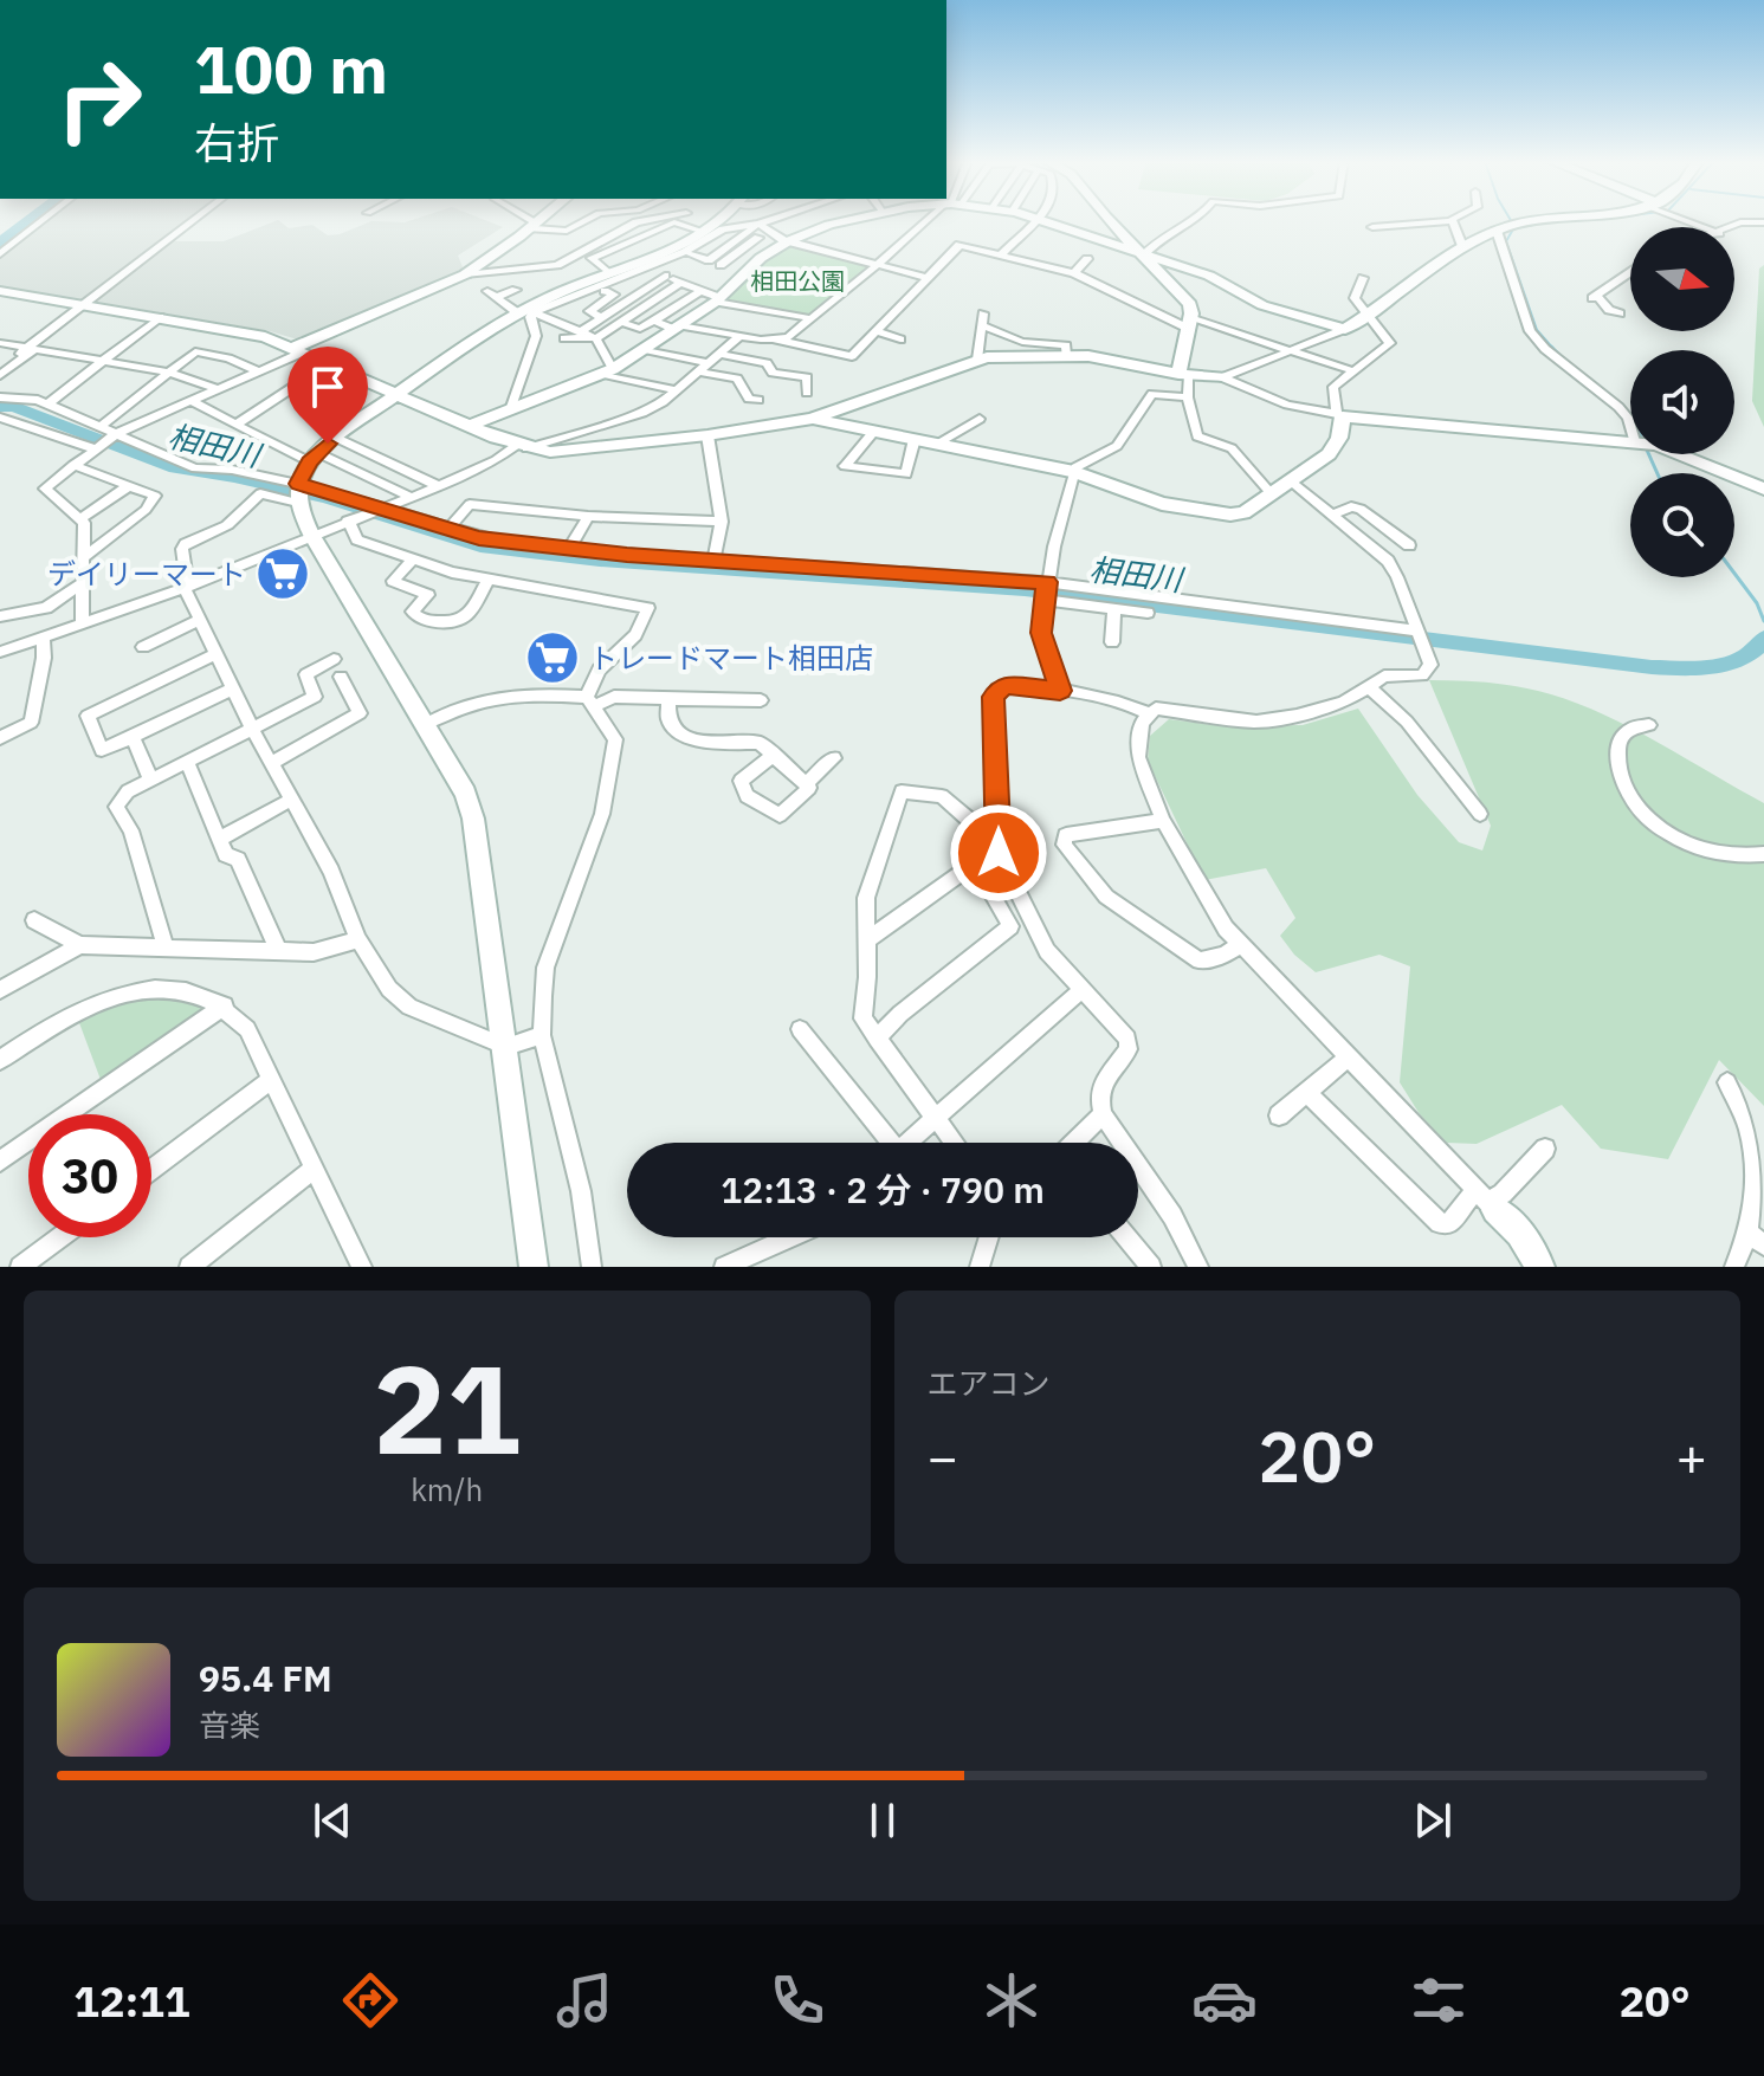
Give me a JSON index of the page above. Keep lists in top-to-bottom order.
{
  "water": ["相田川"],
  "parks": ["相田公園"],
  "places": {
    "supermarket": ["デイリーマート", "トレードマート相田店"]
  },
  "north": "right",
  "page": {
    "turn": ["100 m", "右折"],
    "limit": "30",
    "trip": "12:13 · 2 分 · 790 m",
    "tile": [
      ["21", "km/h"],
      "エアコン"
    ],
    "heat": ["−", "20°", "+"],
    "song": ["95.4 FM", "音楽"],
    "tabs": ["12:11", "20°"]
  }
}
